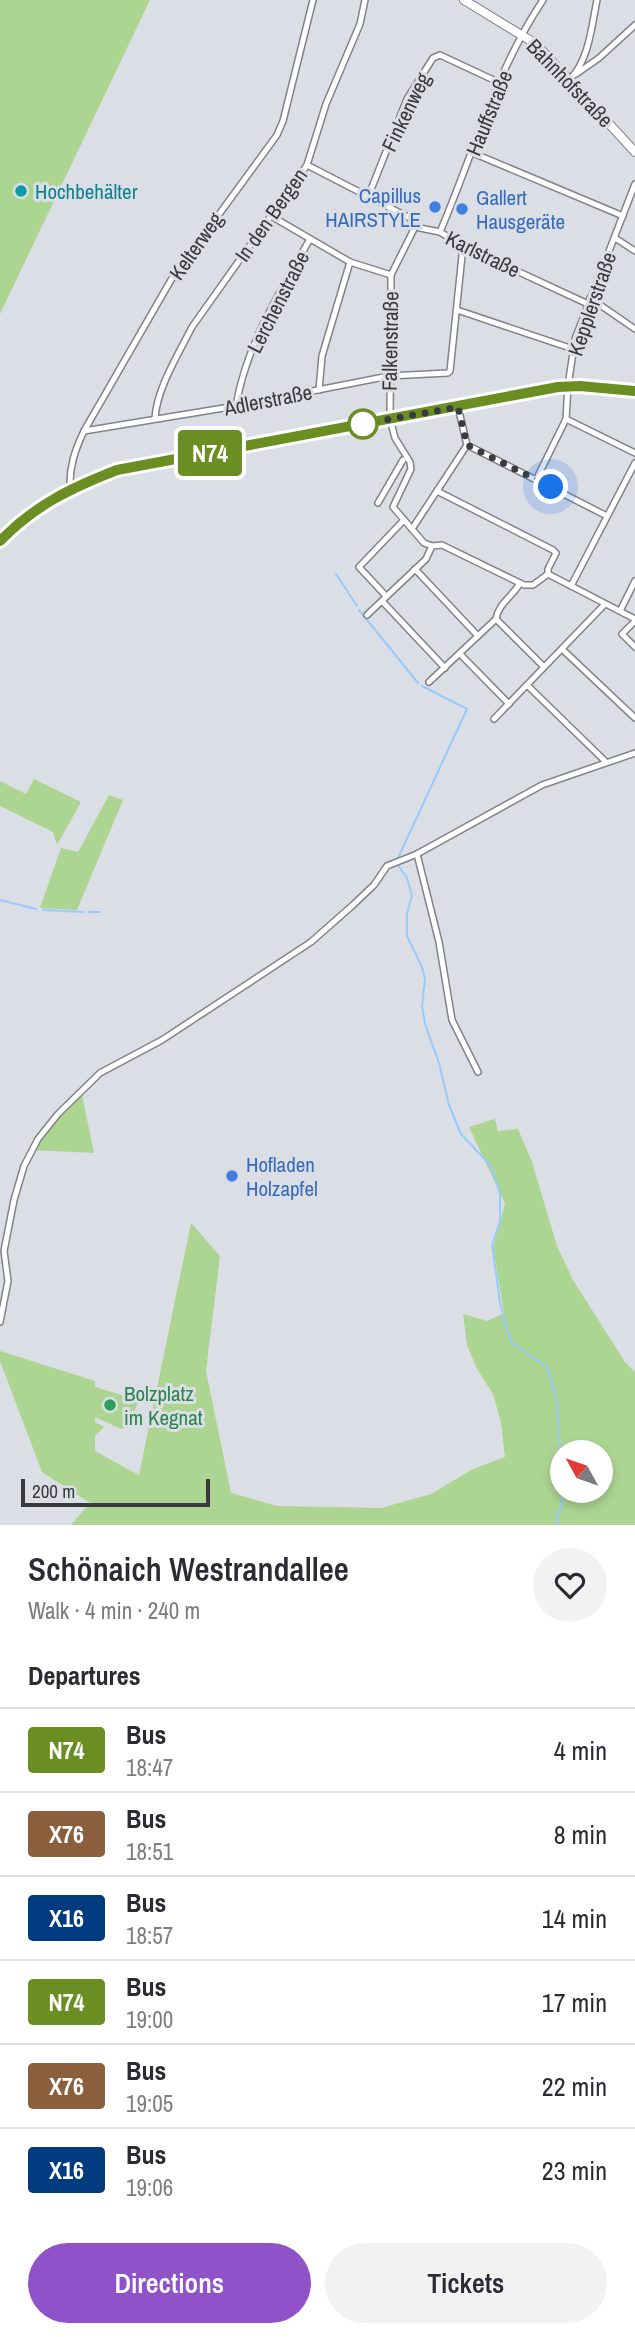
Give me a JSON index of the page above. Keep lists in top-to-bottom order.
{
  "streets": {
    "main road": ["Bahnhofstraße"],
    "street": [
      "Finkenweg",
      "Hauffstraße",
      "In den Bergen",
      "Kelterweg",
      "Karlstraße",
      "Lerchenstraße",
      "Kepplerstraße",
      "Falkenstraße",
      "Adlerstraße"
    ]
  },
  "crossings": [
    ["Bahnhofstraße", "Hauffstraße"],
    ["Finkenweg", "Hauffstraße"],
    ["Finkenweg", "Karlstraße"],
    ["Hauffstraße", "Karlstraße"],
    ["In den Bergen", "Karlstraße"],
    ["In den Bergen", "Adlerstraße"],
    ["Kelterweg", "Adlerstraße"],
    ["Karlstraße", "Kepplerstraße"],
    ["Karlstraße", "Falkenstraße"],
    ["Lerchenstraße", "Adlerstraße"],
    ["Falkenstraße", "Adlerstraße"]
  ],
  "places": [
    "Hochbehälter",
    "Capillus HAIRSTYLE",
    "Gallert Hausgeräte",
    "Hofladen Holzapfel",
    "Bolzplatz im Kegnat"
  ],
  "lines": ["bus line N74"],
  "scale_bar": "200 m",
  "north": "top left",
  "page": {
    "on_map": "N74",
    "scale": "200 m",
    "heading": [
      ["Schönaich Westrandallee", "Walk · 4 min · 240 m"],
      "Departures"
    ],
    "list": [
      {
        "mark": "N74",
        "name": "Bus",
        "note": "18:47",
        "value": "4 min"
      },
      {
        "mark": "X76",
        "name": "Bus",
        "note": "18:51",
        "value": "8 min"
      },
      {
        "mark": "X16",
        "name": "Bus",
        "note": "18:57",
        "value": "14 min"
      },
      {
        "mark": "N74",
        "name": "Bus",
        "note": "19:00",
        "value": "17 min"
      },
      {
        "mark": "X76",
        "name": "Bus",
        "note": "19:05",
        "value": "22 min"
      },
      {
        "mark": "X16",
        "name": "Bus",
        "note": "19:06",
        "value": "23 min"
      }
    ],
    "buttons": ["Directions", "Tickets"]
  }
}
